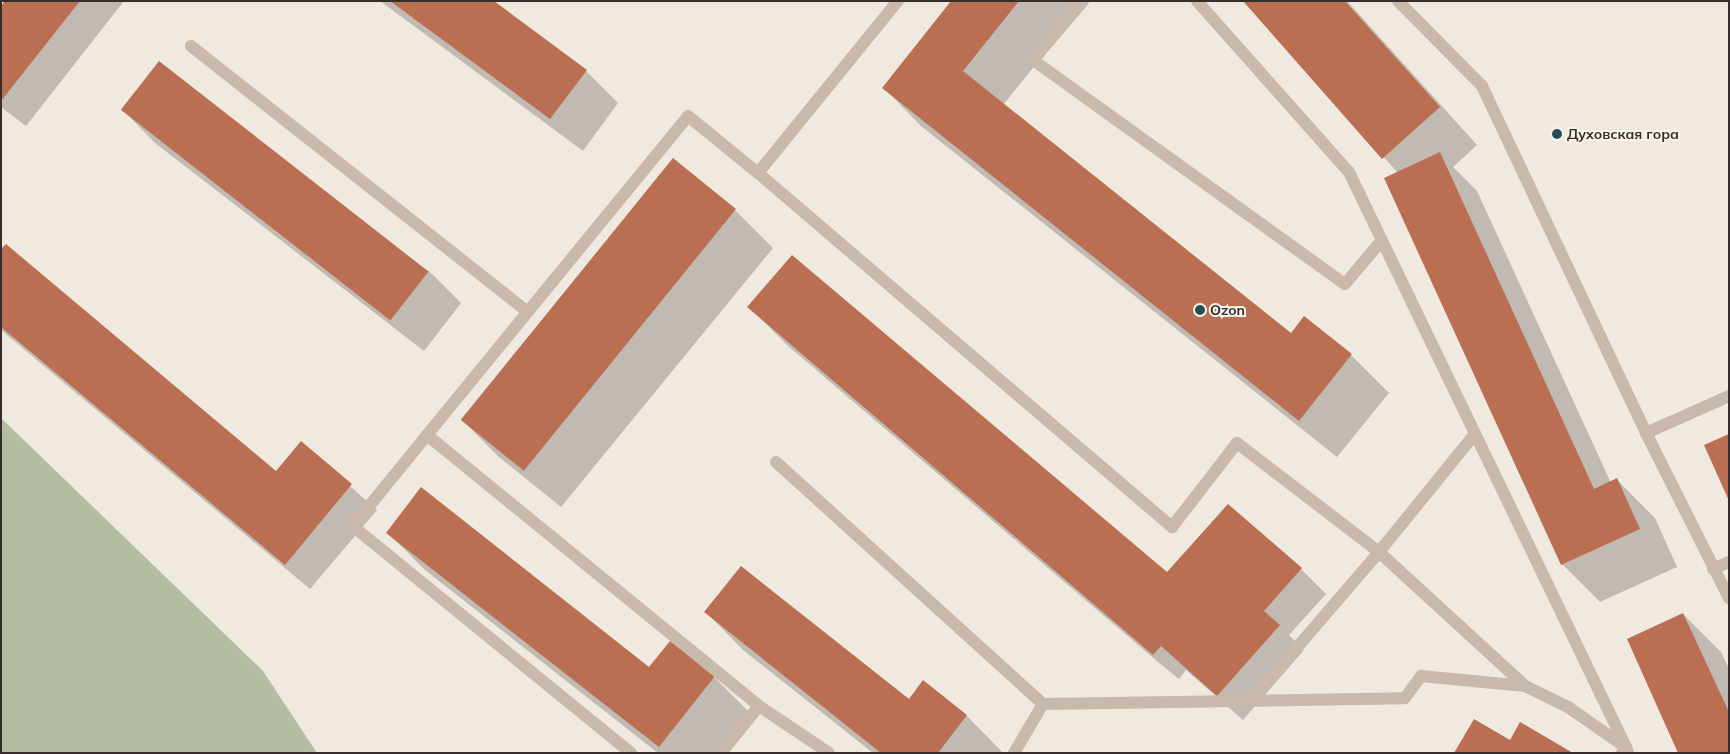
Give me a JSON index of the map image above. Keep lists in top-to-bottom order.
{
  "places": ["Духовская гора", "Ozon"]
}
